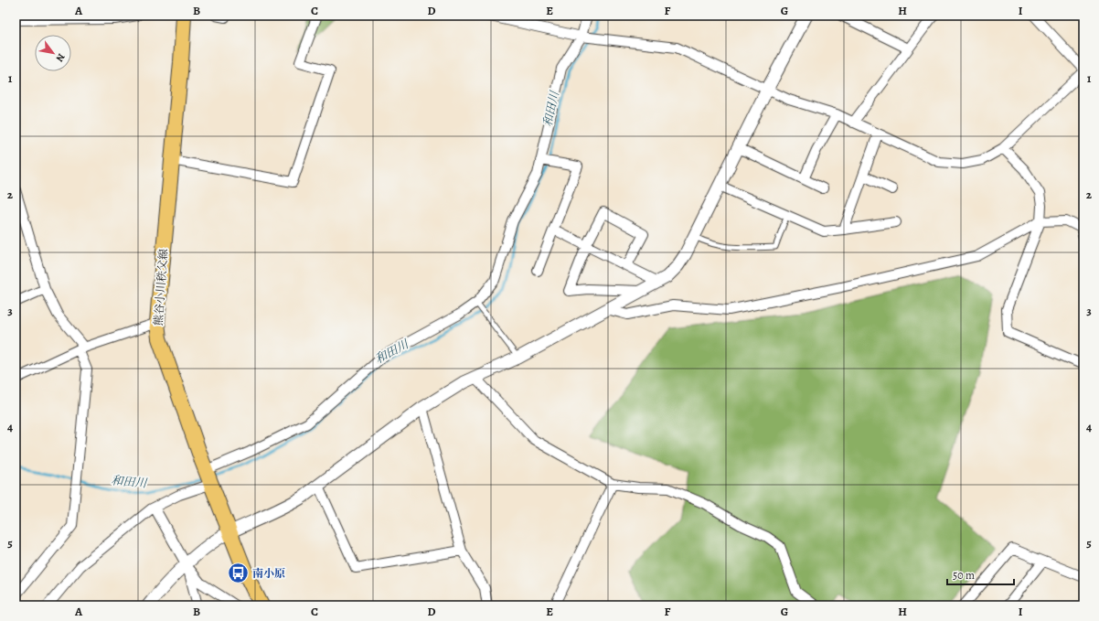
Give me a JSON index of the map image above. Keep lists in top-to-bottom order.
{
  "streets": {
    "main road": ["熊谷小川秩父線"]
  },
  "water": ["和田川"],
  "places": {
    "bus stop": ["南小原"]
  },
  "scale_bar": "50 m",
  "north": "bottom right",
  "grid": {
    "columns": [
      "A",
      "B",
      "C",
      "D",
      "E",
      "F",
      "G",
      "H",
      "I"
    ],
    "rows": [
      "1",
      "2",
      "3",
      "4",
      "5"
    ]
  }
}
